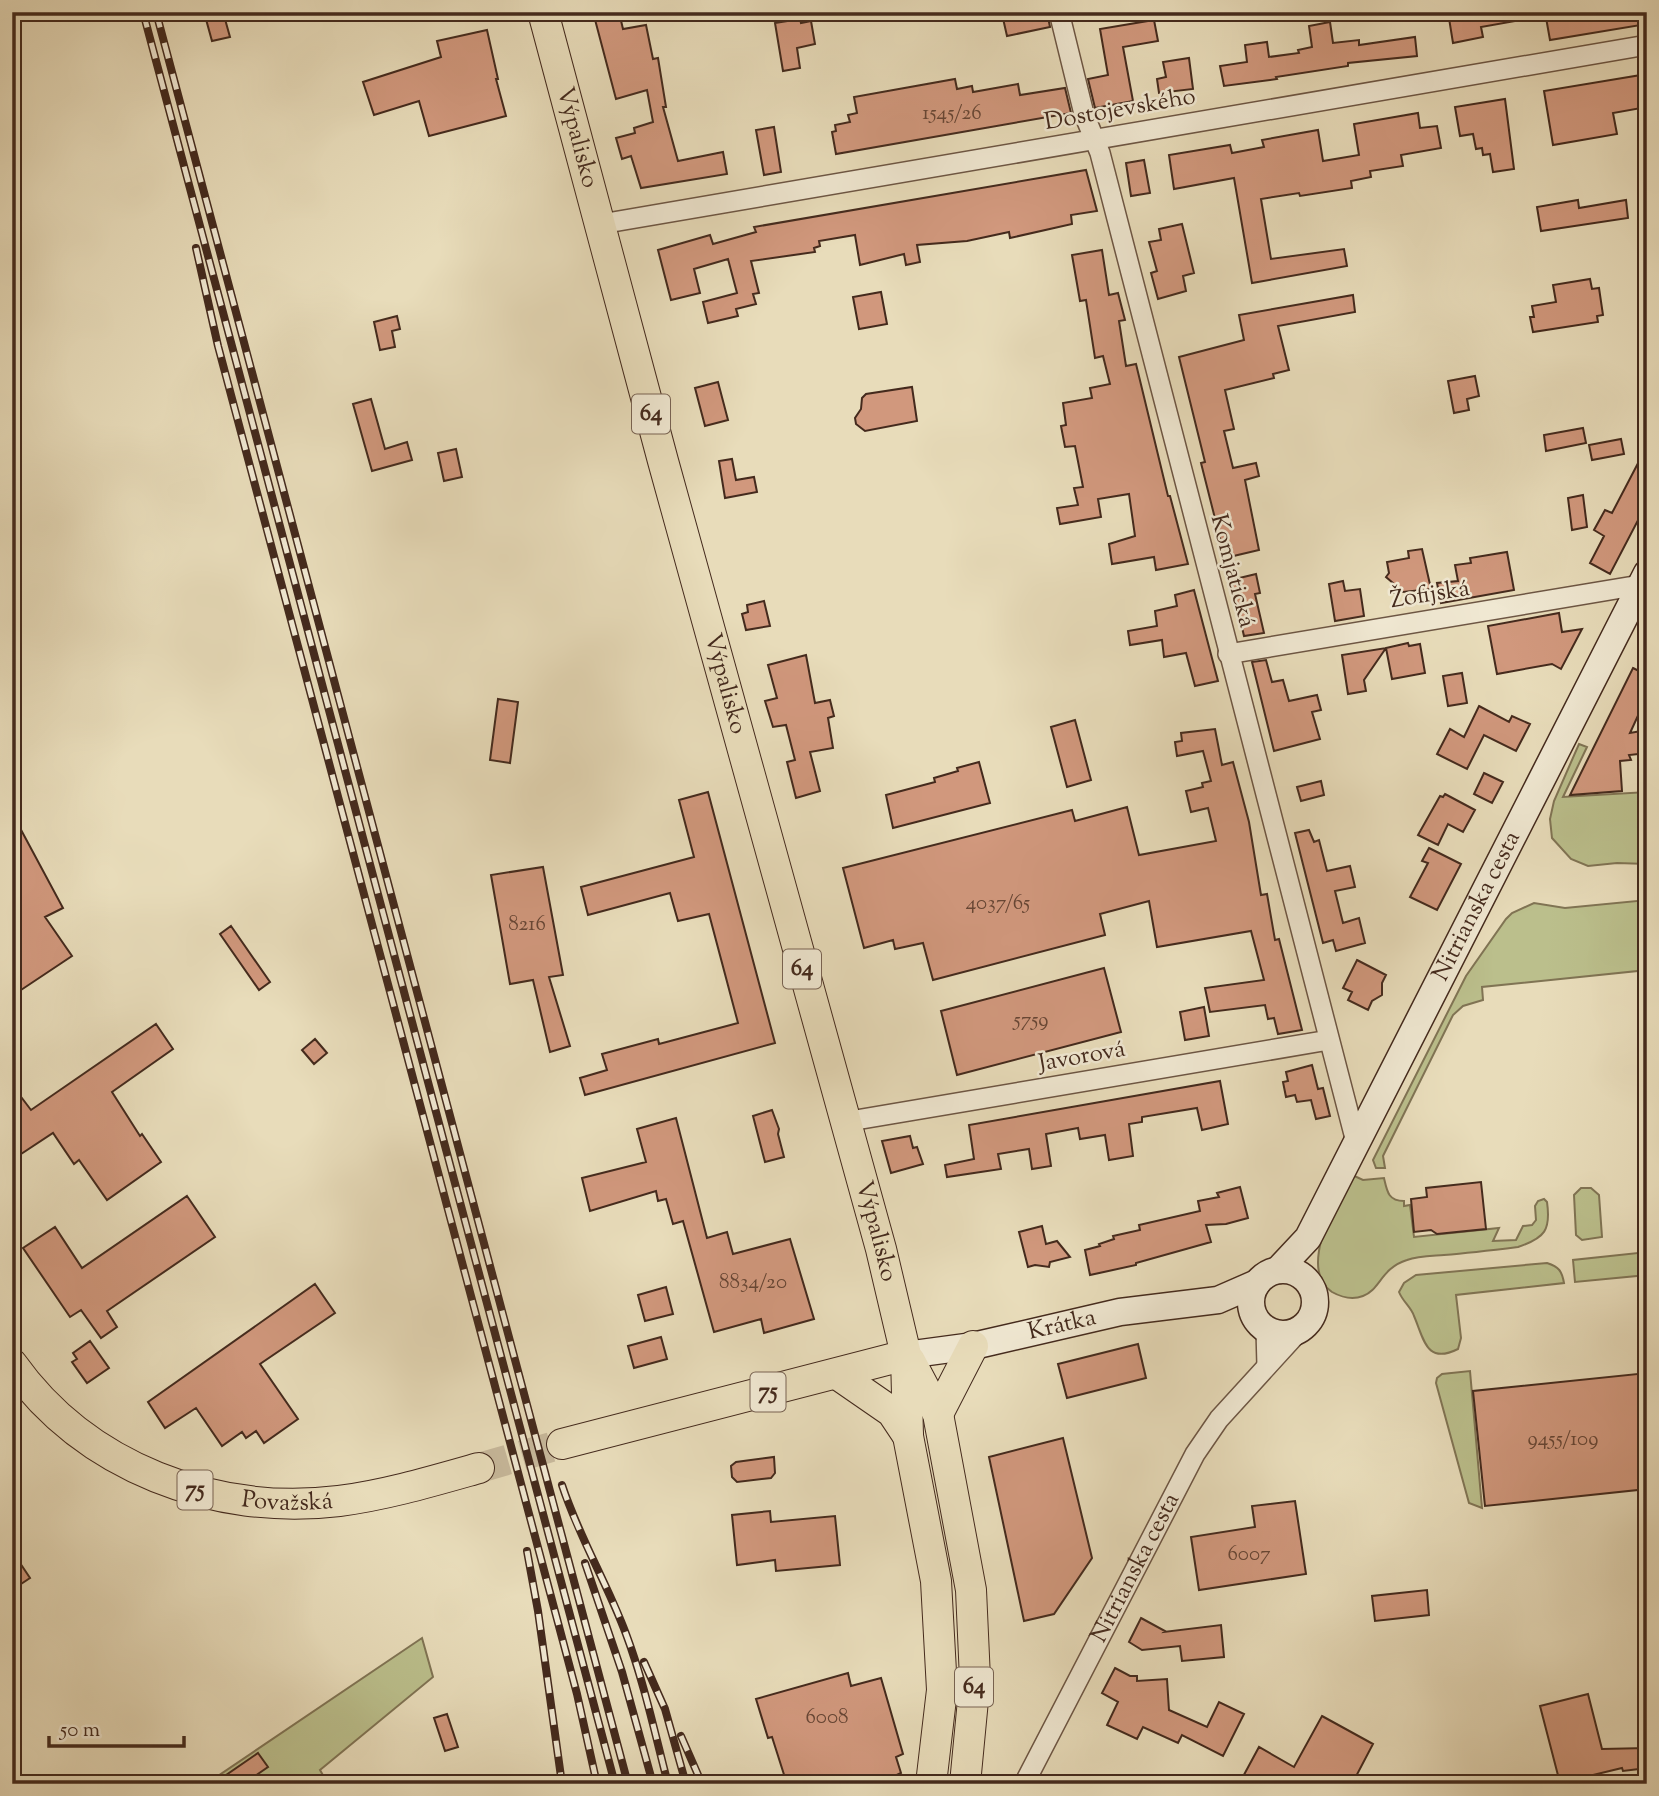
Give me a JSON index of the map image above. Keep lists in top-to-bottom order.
{
  "streets": {
    "main road": [
      "Výpalisko",
      "64",
      "Nitrianska cesta",
      "Krátka",
      "75",
      "Považská"
    ],
    "street": [
      "Dostojevského",
      "Komjatická",
      "Žofijská",
      "Javorová"
    ]
  },
  "crossings": [
    ["Dostojevského", "Výpalisko"],
    ["Dostojevského", "Komjatická"],
    ["Výpalisko", "64"],
    ["Výpalisko", "Javorová"],
    ["Výpalisko", "Krátka"],
    ["Výpalisko", "75"],
    ["64", "75"],
    ["Komjatická", "Žofijská"],
    ["Komjatická", "Nitrianska cesta"],
    ["Komjatická", "Javorová"],
    ["Žofijská", "Nitrianska cesta"],
    ["Nitrianska cesta", "Krátka"],
    ["Krátka", "75"]
  ],
  "house_numbers": [
    "1545/26",
    "4037/65",
    "8216",
    "5759",
    "8834/20",
    "9455/109",
    "6007",
    "6008"
  ],
  "scale_bar": "50 m"
}
